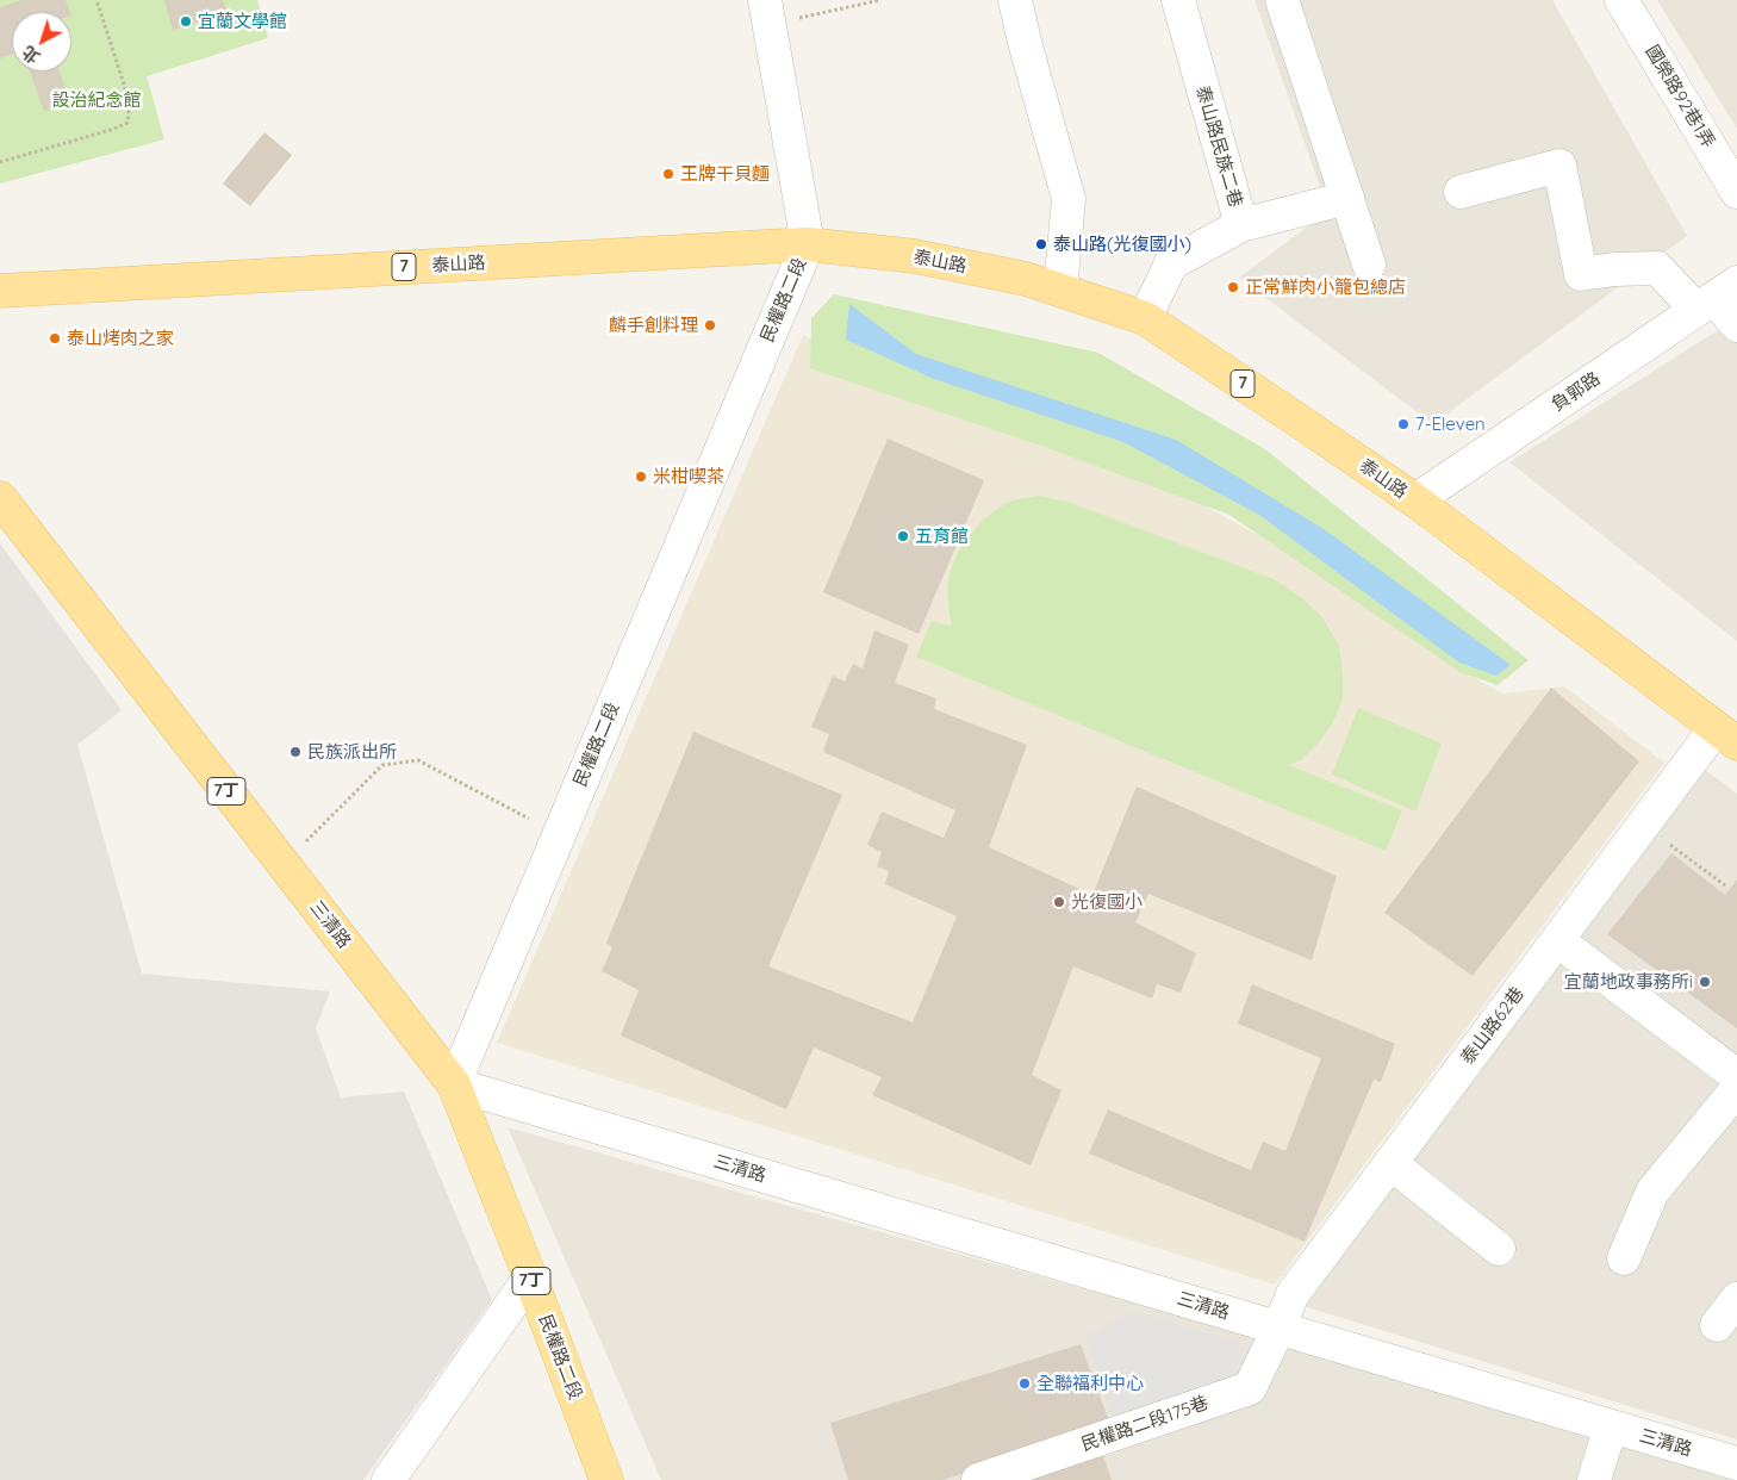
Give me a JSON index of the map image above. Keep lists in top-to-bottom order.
{
  "streets": {
    "main road": [
      "泰山路",
      "7",
      "民權路二段",
      "7丁",
      "三清路"
    ],
    "street": [
      "國榮路92巷1弄",
      "泰山路民族二巷",
      "負郭路",
      "泰山路62巷",
      "民權路二段175巷"
    ]
  },
  "crossings": [
    ["泰山路民族二巷", "泰山路"],
    ["泰山路", "民權路二段"],
    ["泰山路", "負郭路"],
    ["泰山路", "泰山路62巷"],
    ["民權路二段", "三清路"],
    ["三清路", "泰山路62巷"],
    ["三清路", "民權路二段175巷"],
    ["泰山路62巷", "民權路二段175巷"]
  ],
  "parks": ["設治紀念館"],
  "places": [
    "宜蘭文學館",
    "王牌干貝麵",
    "泰山路(光復國小)",
    "正常鮮肉小籠包總店",
    "麟手創料理",
    "泰山烤肉之家",
    "7-Eleven",
    "米柑喫茶",
    "五育館",
    "民族派出所",
    "光復國小",
    "宜蘭地政事務所i",
    "全聯福利中心"
  ],
  "north": "bottom left"
}
